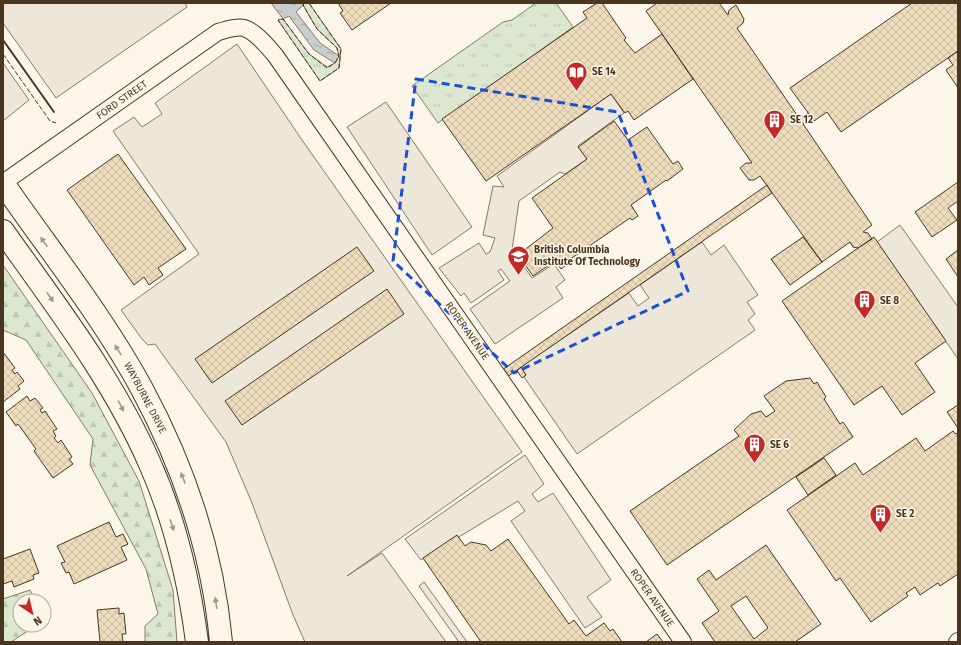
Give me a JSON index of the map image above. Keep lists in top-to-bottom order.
{
  "streets": {
    "street": ["FORD STREET", "ROPER AVENUE", "WAYBURNE DRIVE"]
  },
  "crossings": [
    ["FORD STREET", "ROPER AVENUE"],
    ["FORD STREET", "WAYBURNE DRIVE"]
  ],
  "places": {
    "library": ["SE 14"],
    "building": [
      "SE 12",
      "SE 8",
      "SE 6",
      "SE 2"
    ],
    "school or university": ["British Columbia Institute Of Technology"]
  },
  "north": "bottom right"
}
